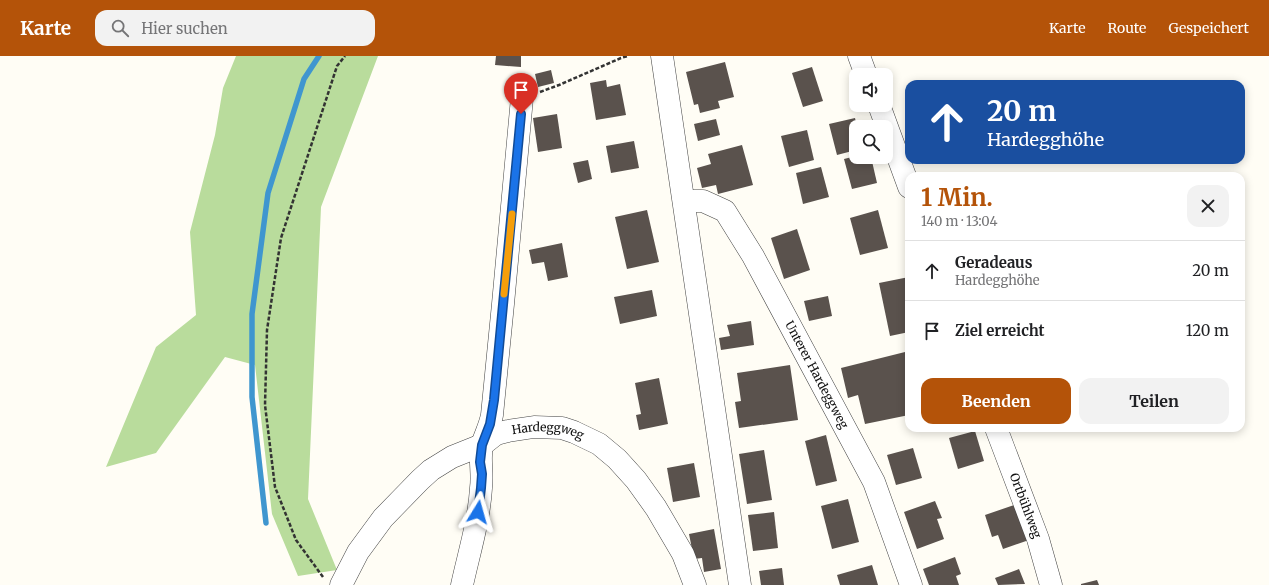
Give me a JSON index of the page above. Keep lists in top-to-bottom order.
{
  "streets": {
    "street": ["Unterer Hardeggweg", "Hardeggweg", "Ortbühlweg"]
  },
  "page": {
    "header": "Karte",
    "search": "Hier suchen",
    "nav": ["Karte", "Route", "Gespeichert"],
    "turn": ["20 m", "Hardegghöhe"],
    "heading": ["1 Min.", "140 m · 13:04"],
    "list": [
      {
        "name": "Geradeaus",
        "note": "Hardegghöhe",
        "value": "20 m"
      },
      {
        "name": "Ziel erreicht",
        "value": "120 m"
      }
    ],
    "buttons": ["Beenden", "Teilen"]
  }
}
